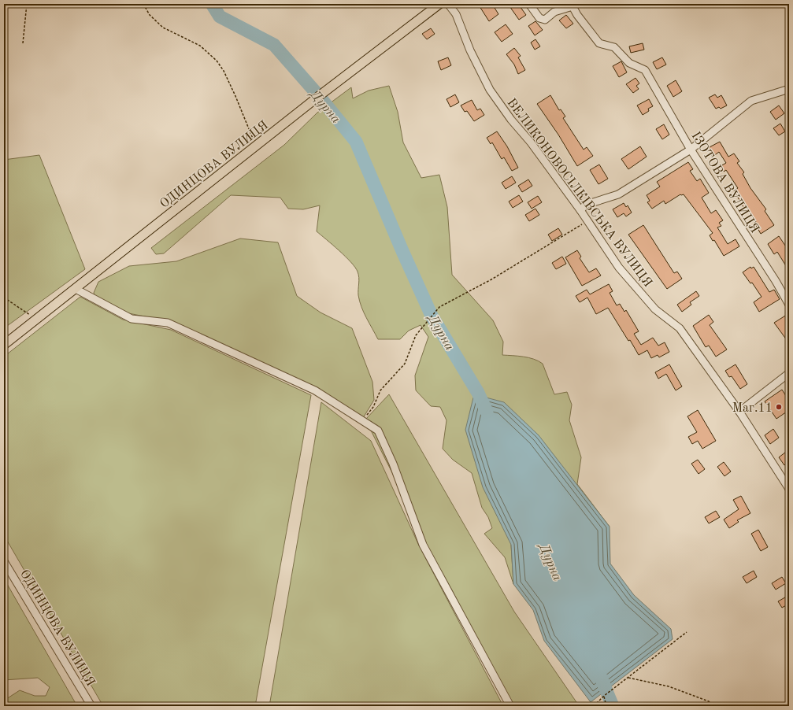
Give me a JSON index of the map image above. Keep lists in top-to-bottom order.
{
  "streets": {
    "main road": ["ОДИНЦОВА ВУЛИЦЯ"],
    "street": ["ІЗОТОВА ВУЛИЦЯ", "ВЕЛИКОНОВОСІЛКІВСЬКА ВУЛИЦЯ"]
  },
  "water": ["Дурна"],
  "places": ["Маг.11"]
}
